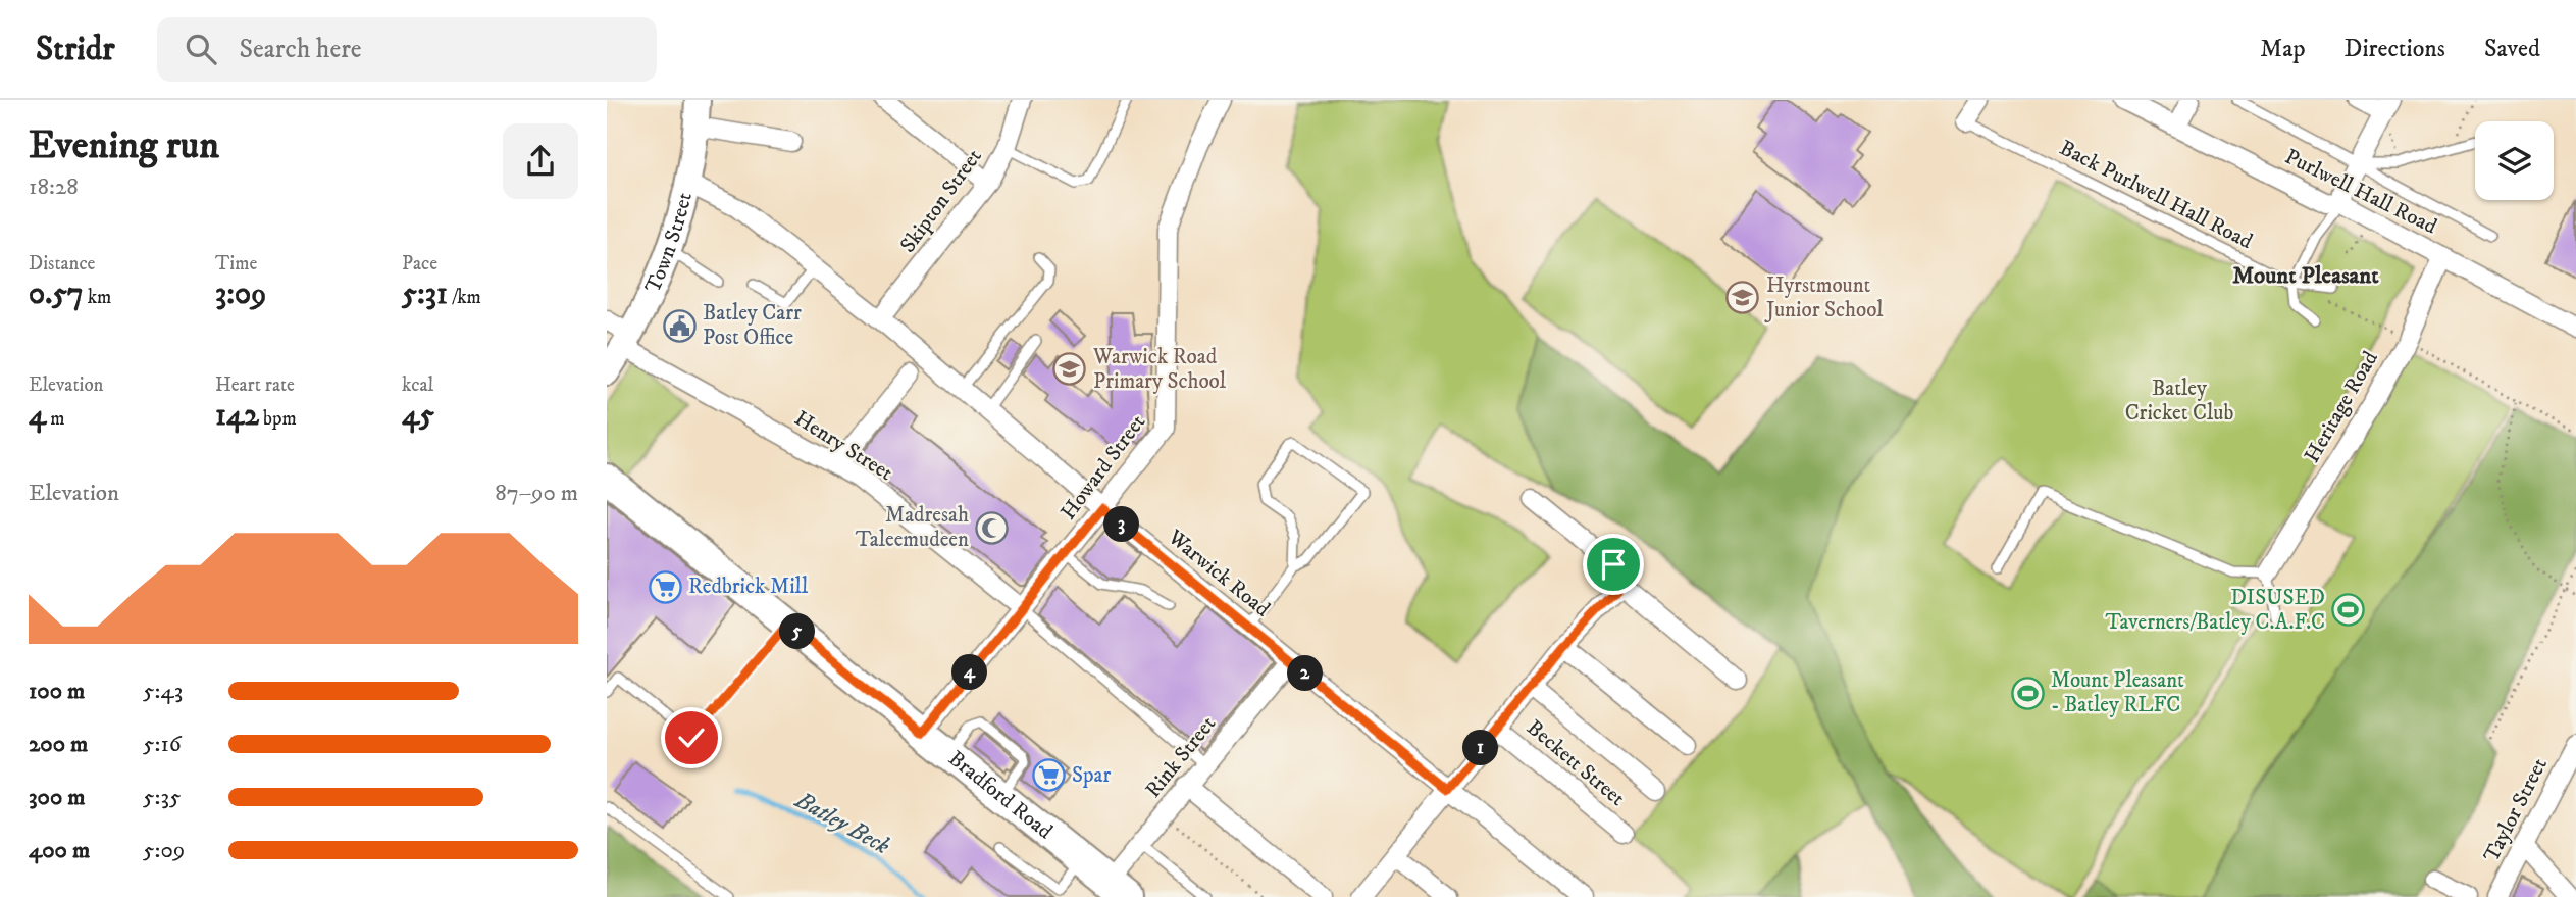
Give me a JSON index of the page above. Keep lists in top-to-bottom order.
{
  "streets": {
    "main road": ["Bradford Road"],
    "street": [
      "Purlwell Hall Road",
      "Skipton Street",
      "Town Street",
      "Heritage Road",
      "Henry Street",
      "Howard Street",
      "Warwick Road",
      "Rink Street",
      "Beckett Street",
      "Taylor Street"
    ],
    "lane": ["Back Purlwell Hall Road"]
  },
  "crossings": [
    ["Purlwell Hall Road", "Heritage Road"],
    ["Skipton Street", "Warwick Road"],
    ["Town Street", "Henry Street"],
    ["Town Street", "Warwick Road"],
    ["Henry Street", "Howard Street"],
    ["Howard Street", "Warwick Road"],
    ["Howard Street", "Bradford Road"],
    ["Warwick Road", "Rink Street"],
    ["Rink Street", "Bradford Road"]
  ],
  "districts": ["Mount Pleasant"],
  "water": ["Batley Beck"],
  "parks": ["Batley Cricket Club"],
  "places": {
    "school or university": ["Hyrstmount Junior School", "Warwick Road Primary School"],
    "public building": ["Batley Carr Post Office"],
    "mosque": ["Madresah Taleemudeen"],
    "supermarket": ["Redbrick Mill", "Spar"],
    "sports": ["DISUSED Taverners/Batley C.A.F.C", "Mount Pleasant - Batley RLFC"]
  },
  "page": {
    "header": "Stridr",
    "search": "Search here",
    "nav": ["Map", "Directions", "Saved"],
    "heading": ["Evening run", "18:28"],
    "stats": [
      ["Distance", "0.57 km"],
      ["Time", "3:09"],
      ["Pace", "5:31 /km"],
      ["Elevation", "4 m"],
      ["Heart rate", "142 bpm"],
      ["kcal", "45"]
    ],
    "chart": ["Elevation", "87–90 m"],
    "pins": [
      "3",
      "5",
      "4",
      "2",
      "1"
    ],
    "list": [
      {
        "name": "100 m",
        "note": "5:43"
      },
      {
        "name": "200 m",
        "note": "5:16"
      },
      {
        "name": "300 m",
        "note": "5:35"
      },
      {
        "name": "400 m",
        "note": "5:09"
      }
    ]
  }
}
